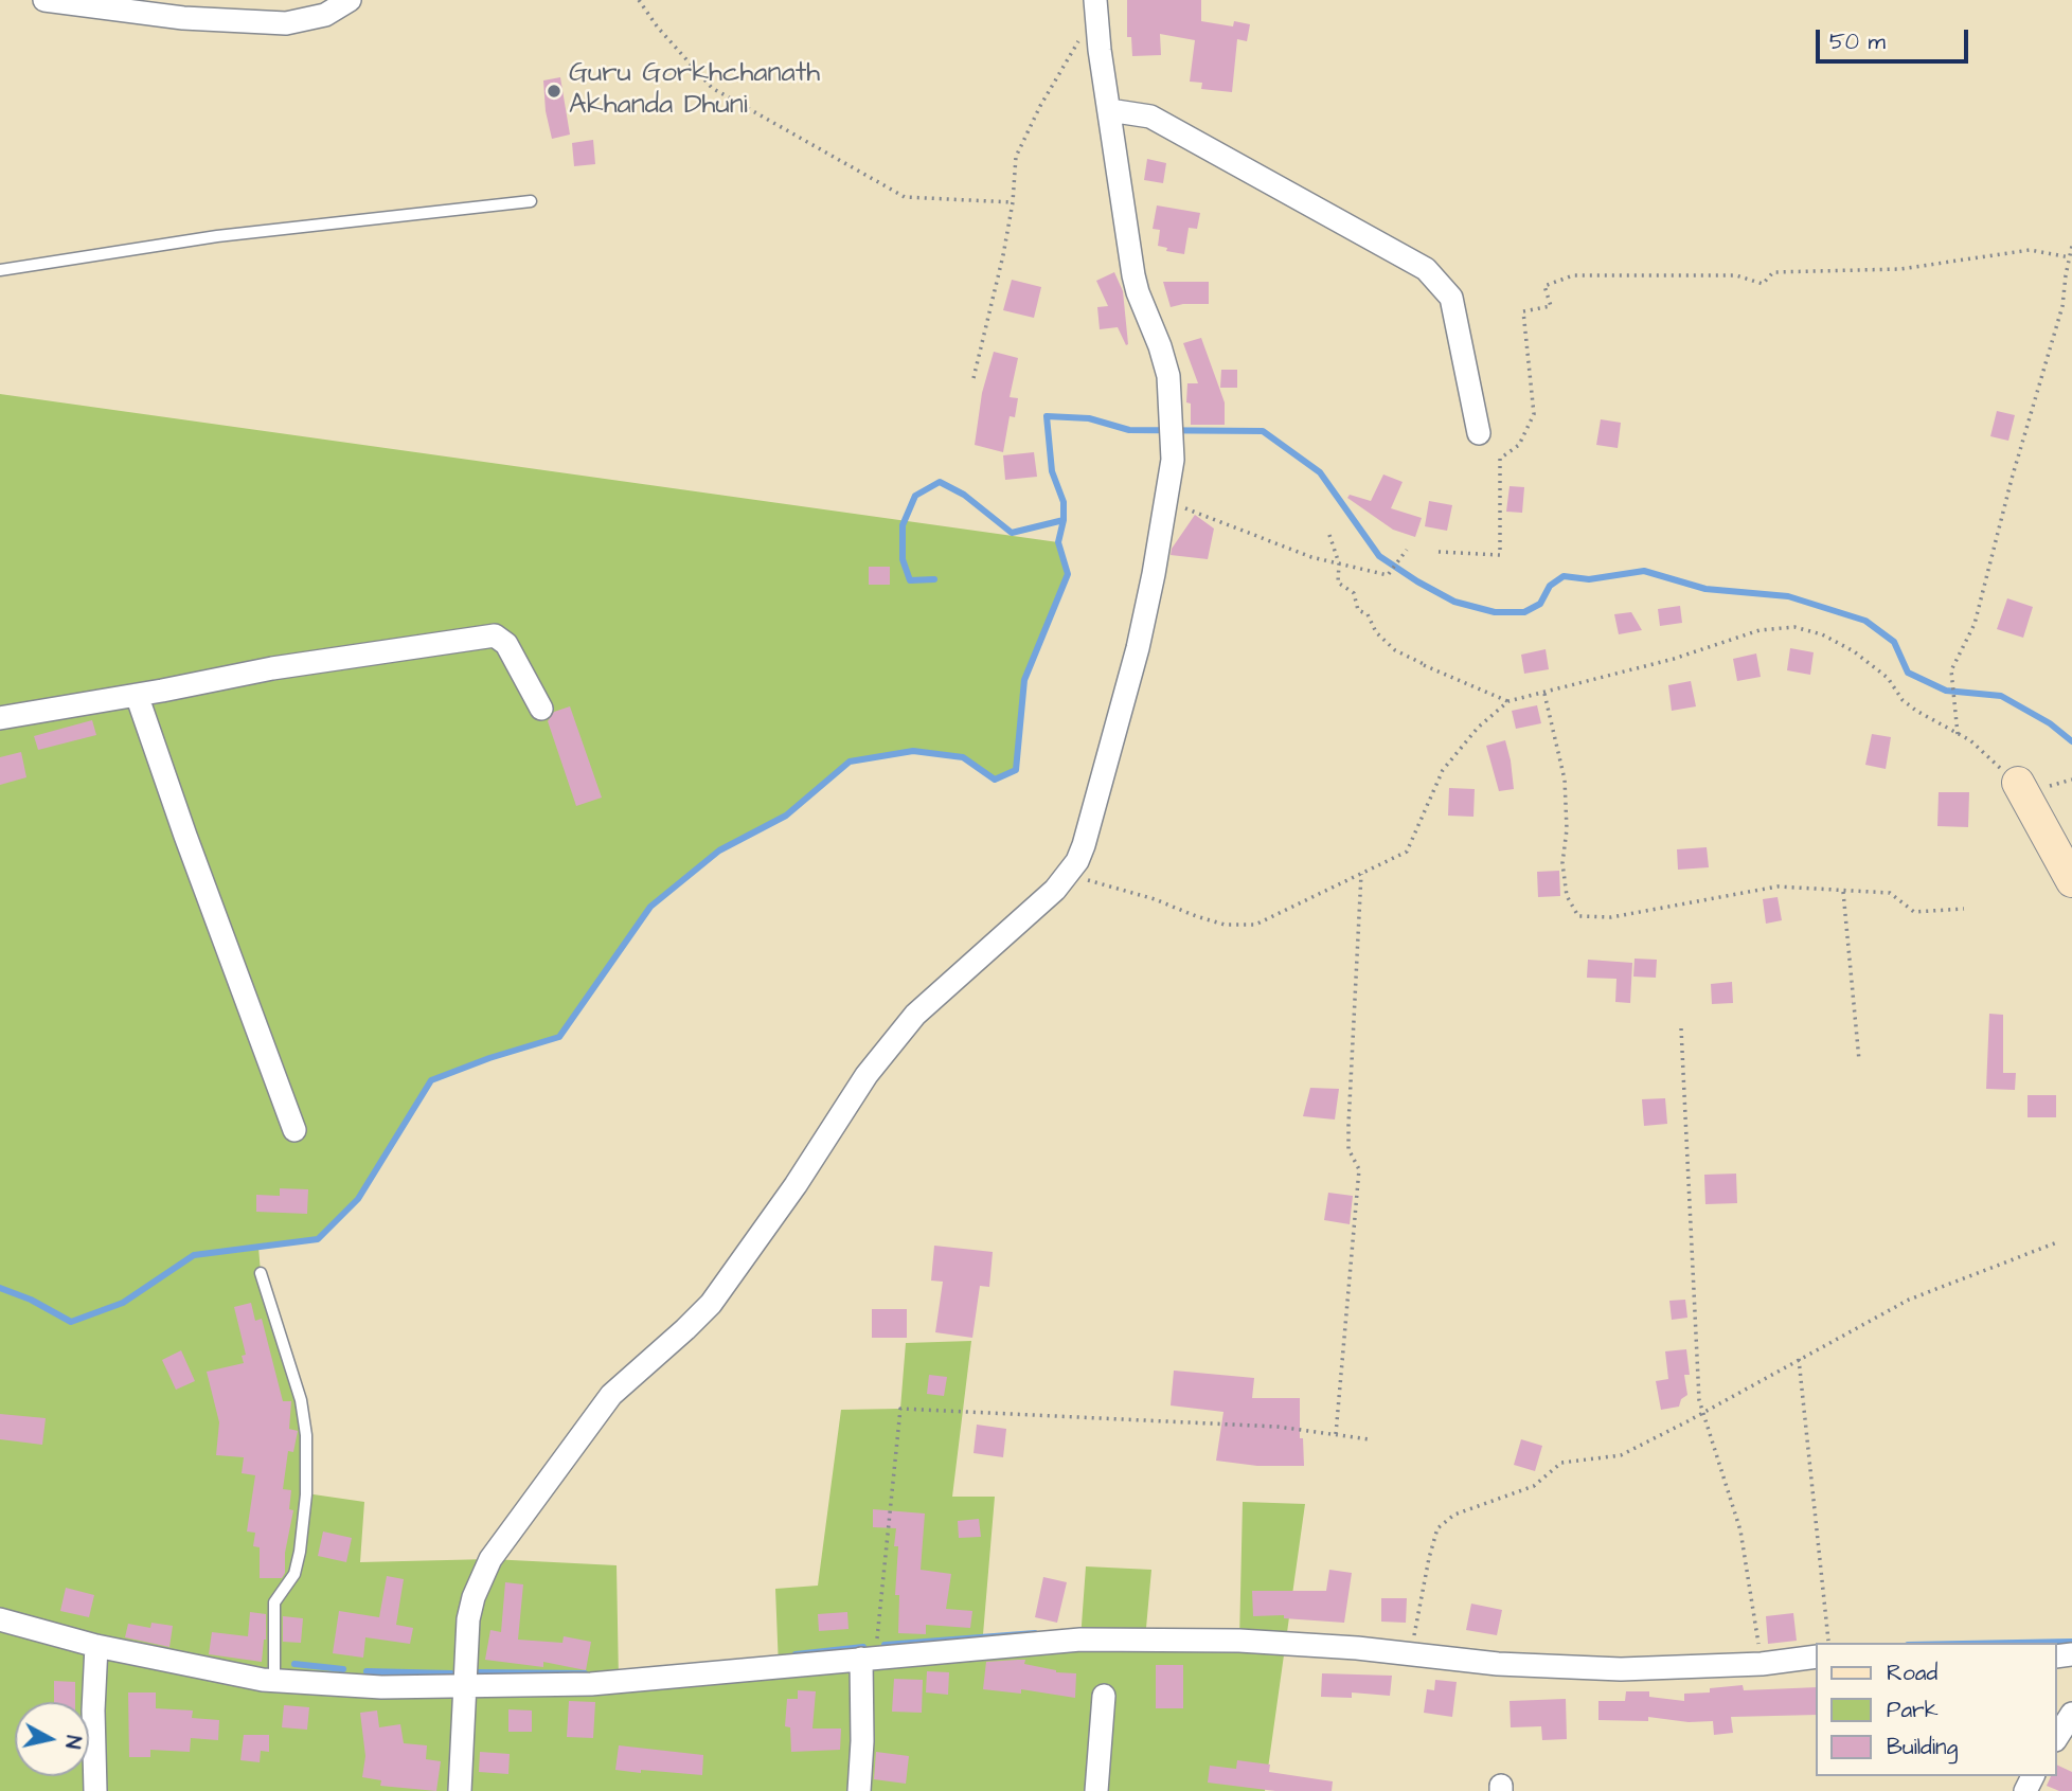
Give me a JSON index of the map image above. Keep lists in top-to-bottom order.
{
  "places": ["Guru Gorkhchanath Akhanda Dhuni"],
  "legend": ["Road", "Park", "Building"],
  "scale_bar": "50 m",
  "north": "right"
}
